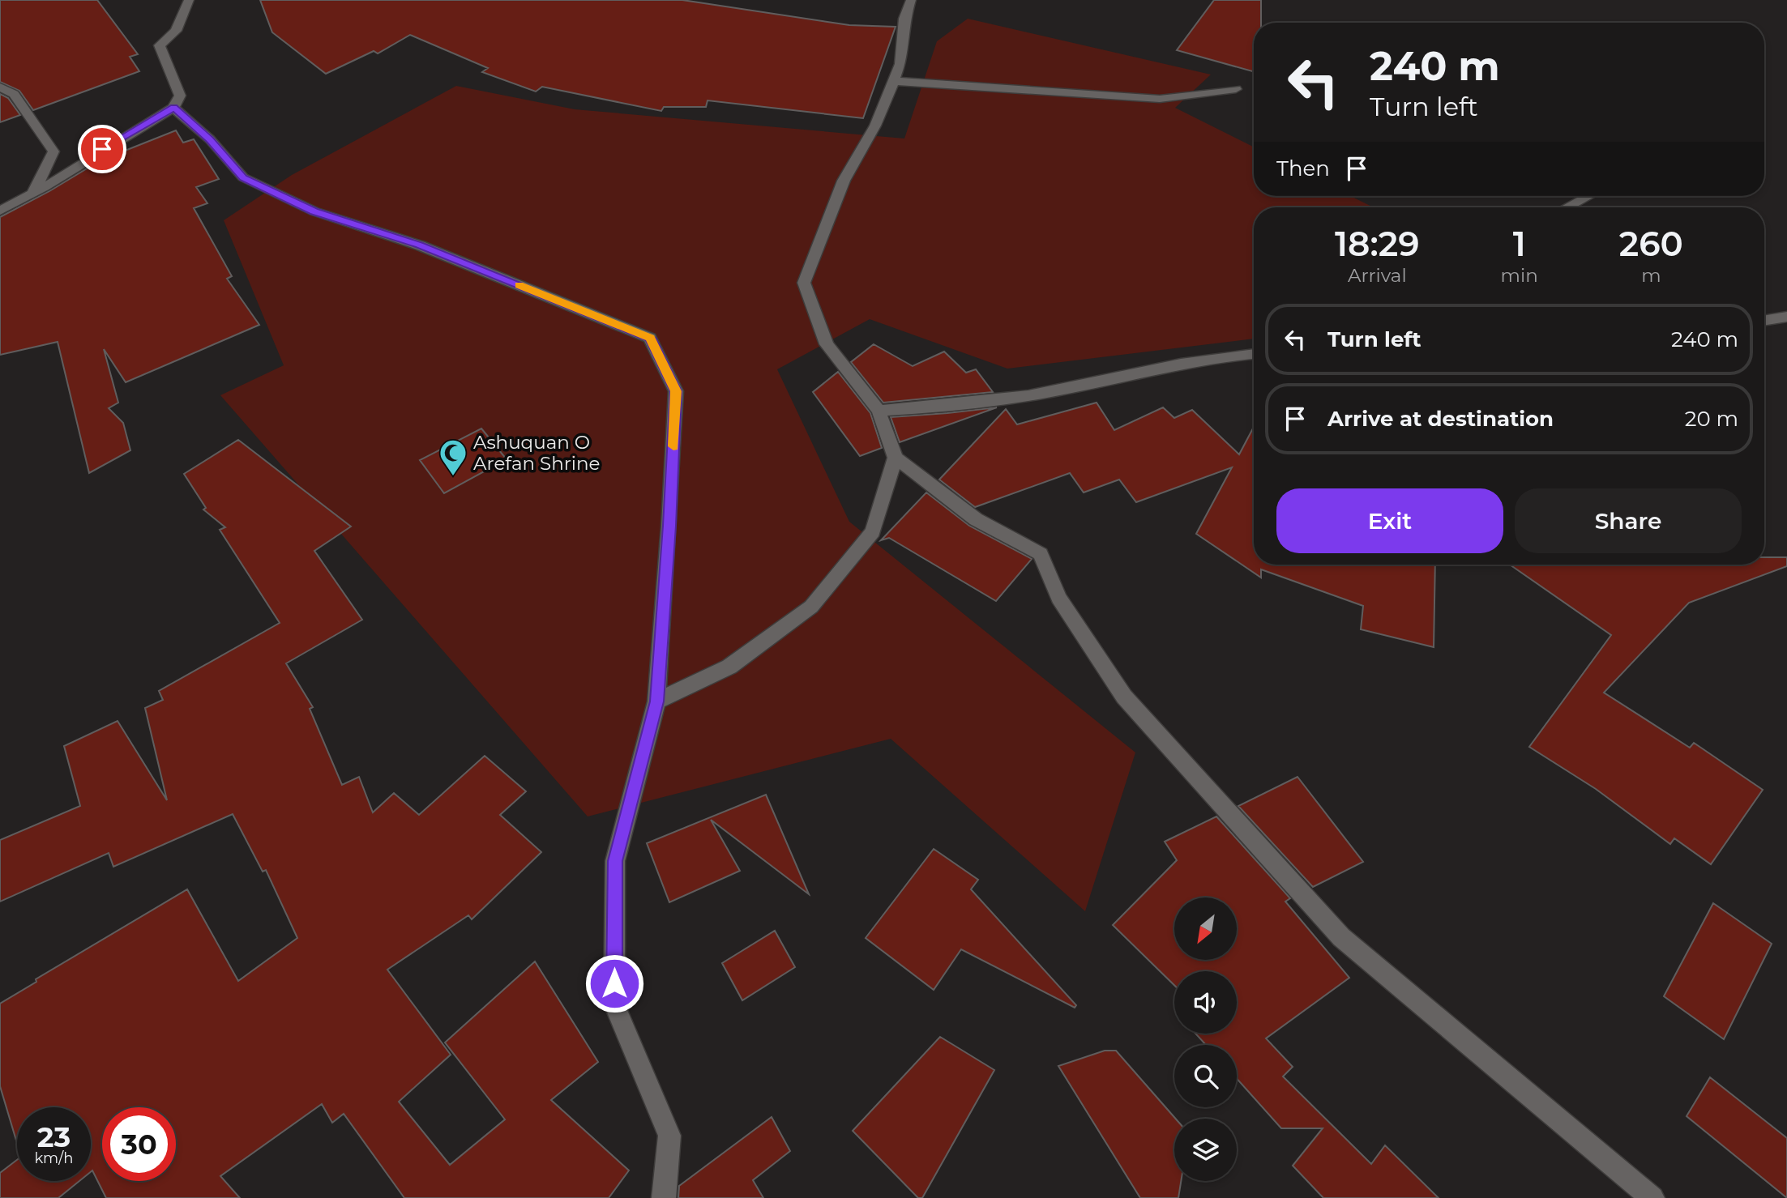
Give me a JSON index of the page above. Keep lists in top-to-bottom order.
{
  "places": {
    "mosque": ["Ashuquan O Arefan Shrine"]
  },
  "north": "bottom left",
  "page": {
    "turn": ["240 m", "Turn left"],
    "then": "Then",
    "eta": [
      "18:29",
      "Arrival",
      "1",
      "min",
      "260",
      "m"
    ],
    "list": [
      {
        "name": "Turn left",
        "value": "240 m"
      },
      {
        "name": "Arrive at destination",
        "value": "20 m"
      }
    ],
    "buttons": ["Exit", "Share"],
    "speed": "23 km/h",
    "limit": "30"
  }
}
